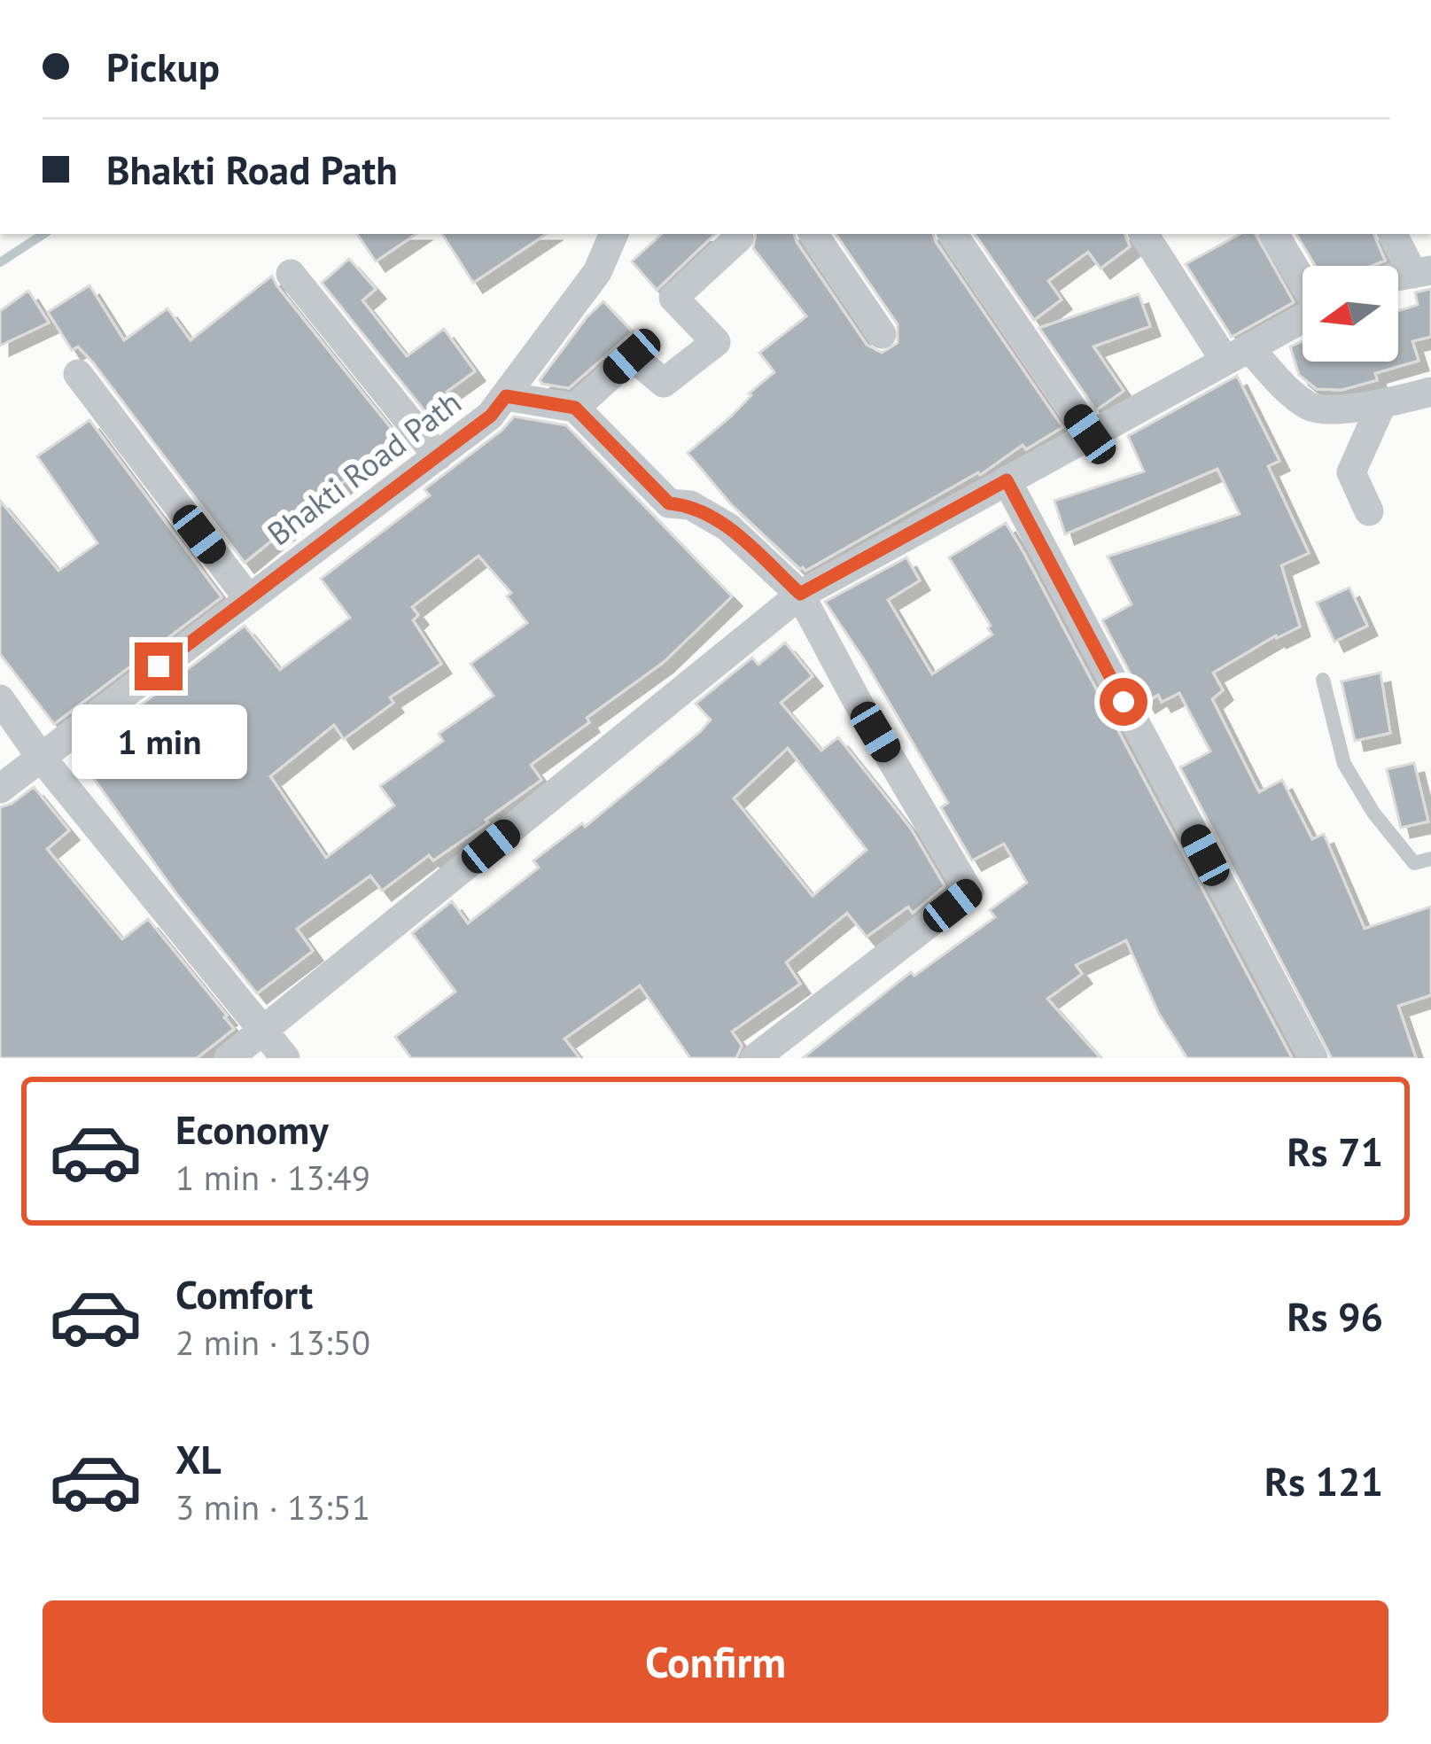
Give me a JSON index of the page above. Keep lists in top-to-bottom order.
{
  "streets": {
    "street": ["Bhakti Road Path"]
  },
  "north": "left",
  "page": {
    "banner": ["Pickup", "Bhakti Road Path"],
    "bubble": "1 min",
    "list": [
      {
        "name": "Economy",
        "note": "1 min · 13:49",
        "value": "Rs 71"
      },
      {
        "name": "Comfort",
        "note": "2 min · 13:50",
        "value": "Rs 96"
      },
      {
        "name": "XL",
        "note": "3 min · 13:51",
        "value": "Rs 121"
      }
    ],
    "buttons": "Confirm"
  }
}
